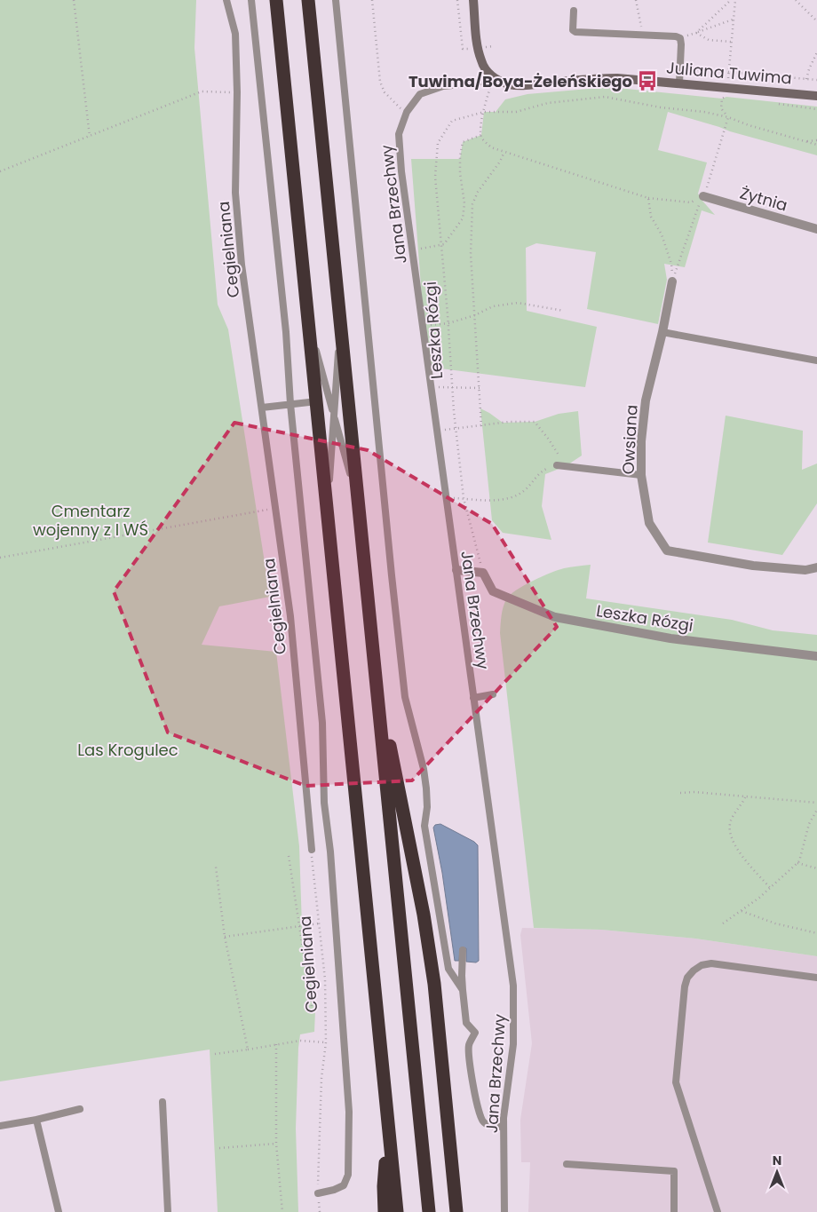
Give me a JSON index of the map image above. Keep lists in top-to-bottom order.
{
  "streets": {
    "street": [
      "Juliana Tuwima",
      "Żytnia",
      "Leszka Rózgi",
      "Owsiana"
    ],
    "lane": ["Jana Brzechwy", "Cegielniana"]
  },
  "crossings": [
    ["Juliana Tuwima", "Jana Brzechwy"]
  ],
  "parks": ["Cmentarz wojenny z I WŚ", "Las Krogulec"],
  "places": {
    "bus stop": ["Tuwima/Boya-Żeleńskiego"]
  },
  "north": "top"
}
